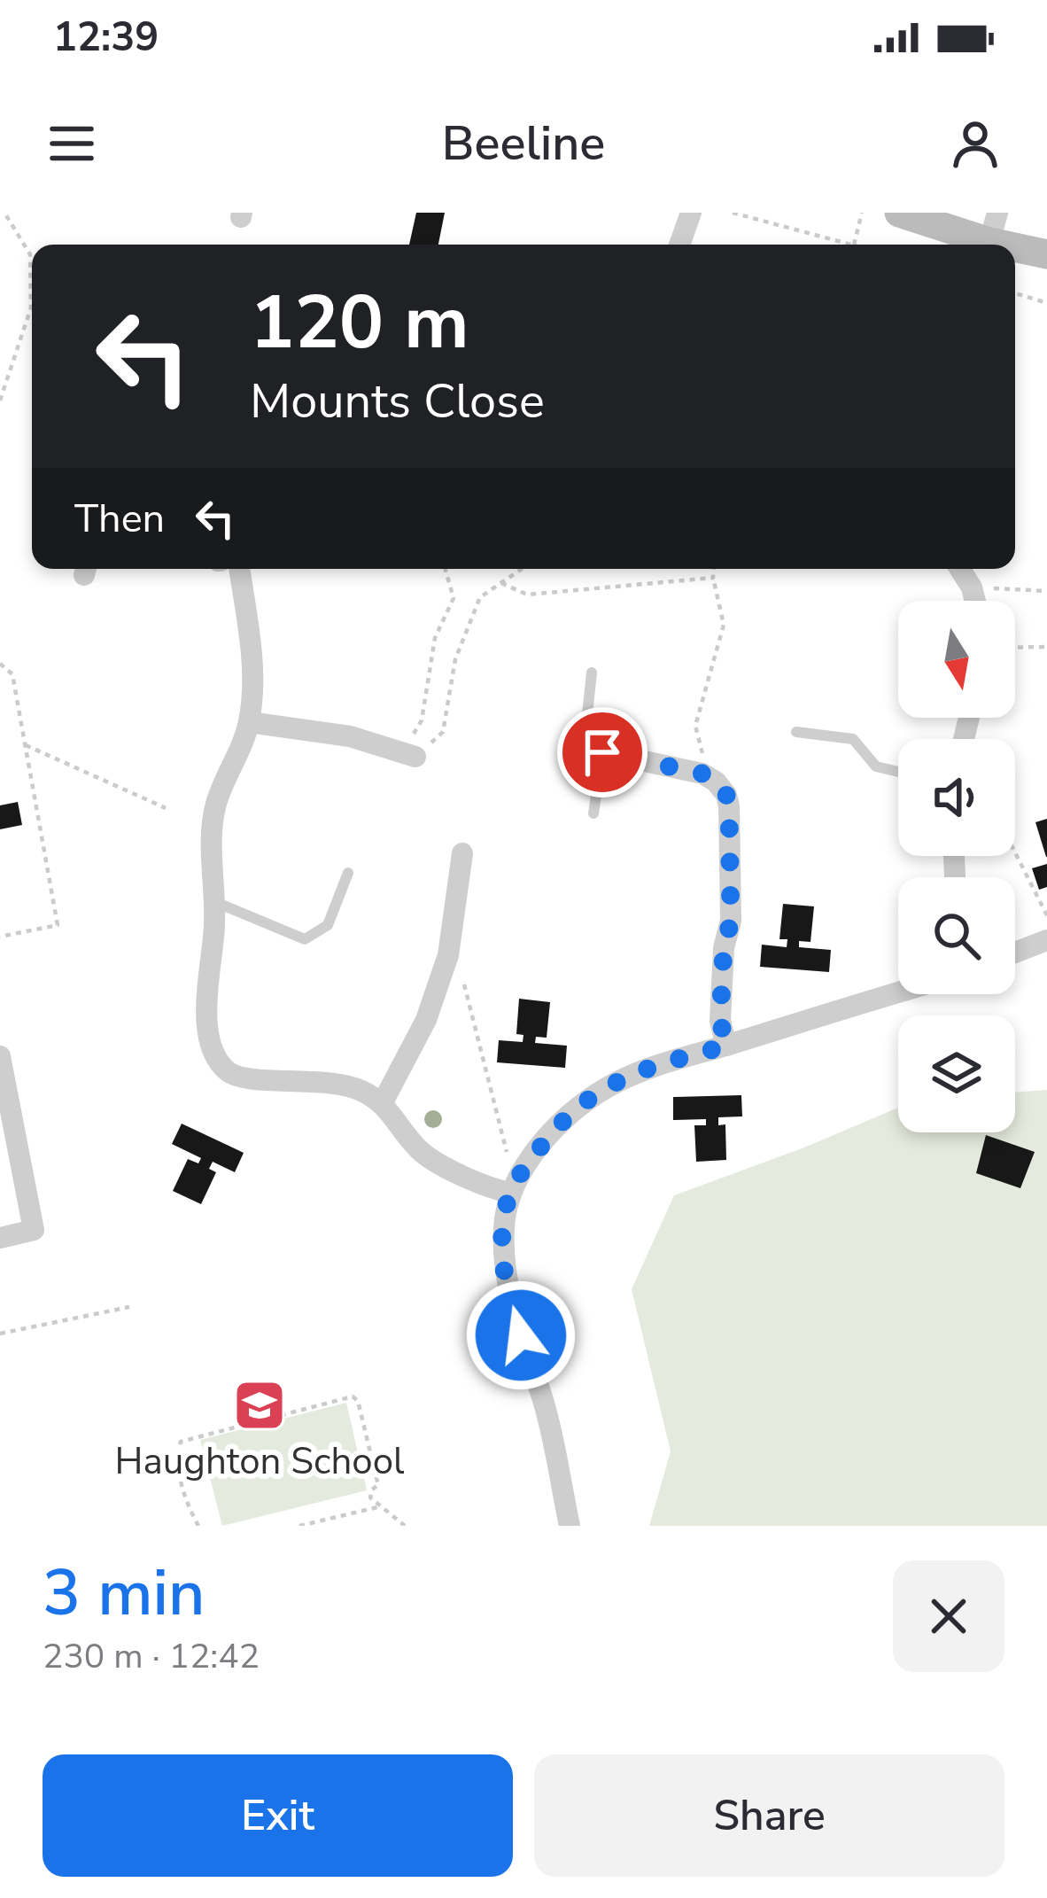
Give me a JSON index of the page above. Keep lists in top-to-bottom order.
{
  "places": {
    "school or university": ["Haughton School"]
  },
  "north": "bottom",
  "page": {
    "status": "12:39",
    "header": "Beeline",
    "turn": ["120 m", "Mounts Close"],
    "then": "Then",
    "heading": ["3 min", "230 m · 12:42"],
    "buttons": ["Exit", "Share"]
  }
}
